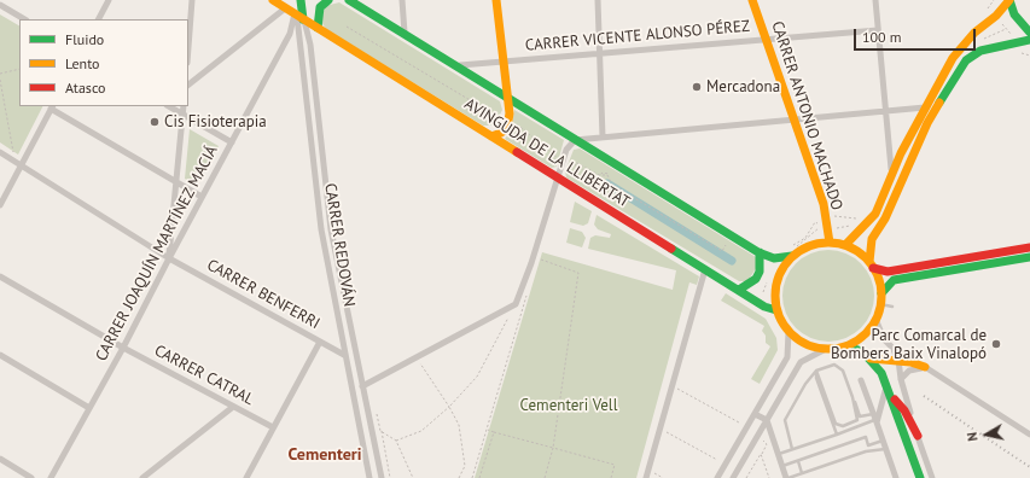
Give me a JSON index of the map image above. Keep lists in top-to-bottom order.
{
  "streets": {
    "main road": ["CARRER ANTONIO MACHADO", "AVINGUDA DE LA LLIBERTAT"],
    "street": [
      "CARRER VICENTE ALONSO PÉREZ",
      "CARRER REDOVÁN",
      "CARRER JOAQUÍN MARTÍNEZ MACIÁ",
      "CARRER BENFERRI",
      "CARRER CATRAL"
    ]
  },
  "crossings": [
    ["CARRER VICENTE ALONSO PÉREZ", "CARRER ANTONIO MACHADO"],
    ["CARRER VICENTE ALONSO PÉREZ", "AVINGUDA DE LA LLIBERTAT"],
    ["CARRER ANTONIO MACHADO", "AVINGUDA DE LA LLIBERTAT"],
    ["AVINGUDA DE LA LLIBERTAT", "CARRER REDOVÁN"],
    ["AVINGUDA DE LA LLIBERTAT", "CARRER JOAQUÍN MARTÍNEZ MACIÁ"],
    ["CARRER REDOVÁN", "CARRER JOAQUÍN MARTÍNEZ MACIÁ"],
    ["CARRER REDOVÁN", "CARRER BENFERRI"],
    ["CARRER JOAQUÍN MARTÍNEZ MACIÁ", "CARRER BENFERRI"],
    ["CARRER JOAQUÍN MARTÍNEZ MACIÁ", "CARRER CATRAL"]
  ],
  "districts": ["Cementeri"],
  "parks": ["Cementeri Vell"],
  "places": ["Mercadona", "Cis Fisioterapia", "Parc Comarcal de Bombers Baix Vinalopó"],
  "legend": ["Fluido", "Lento", "Atasco"],
  "scale_bar": "100 m",
  "north": "left"
}
